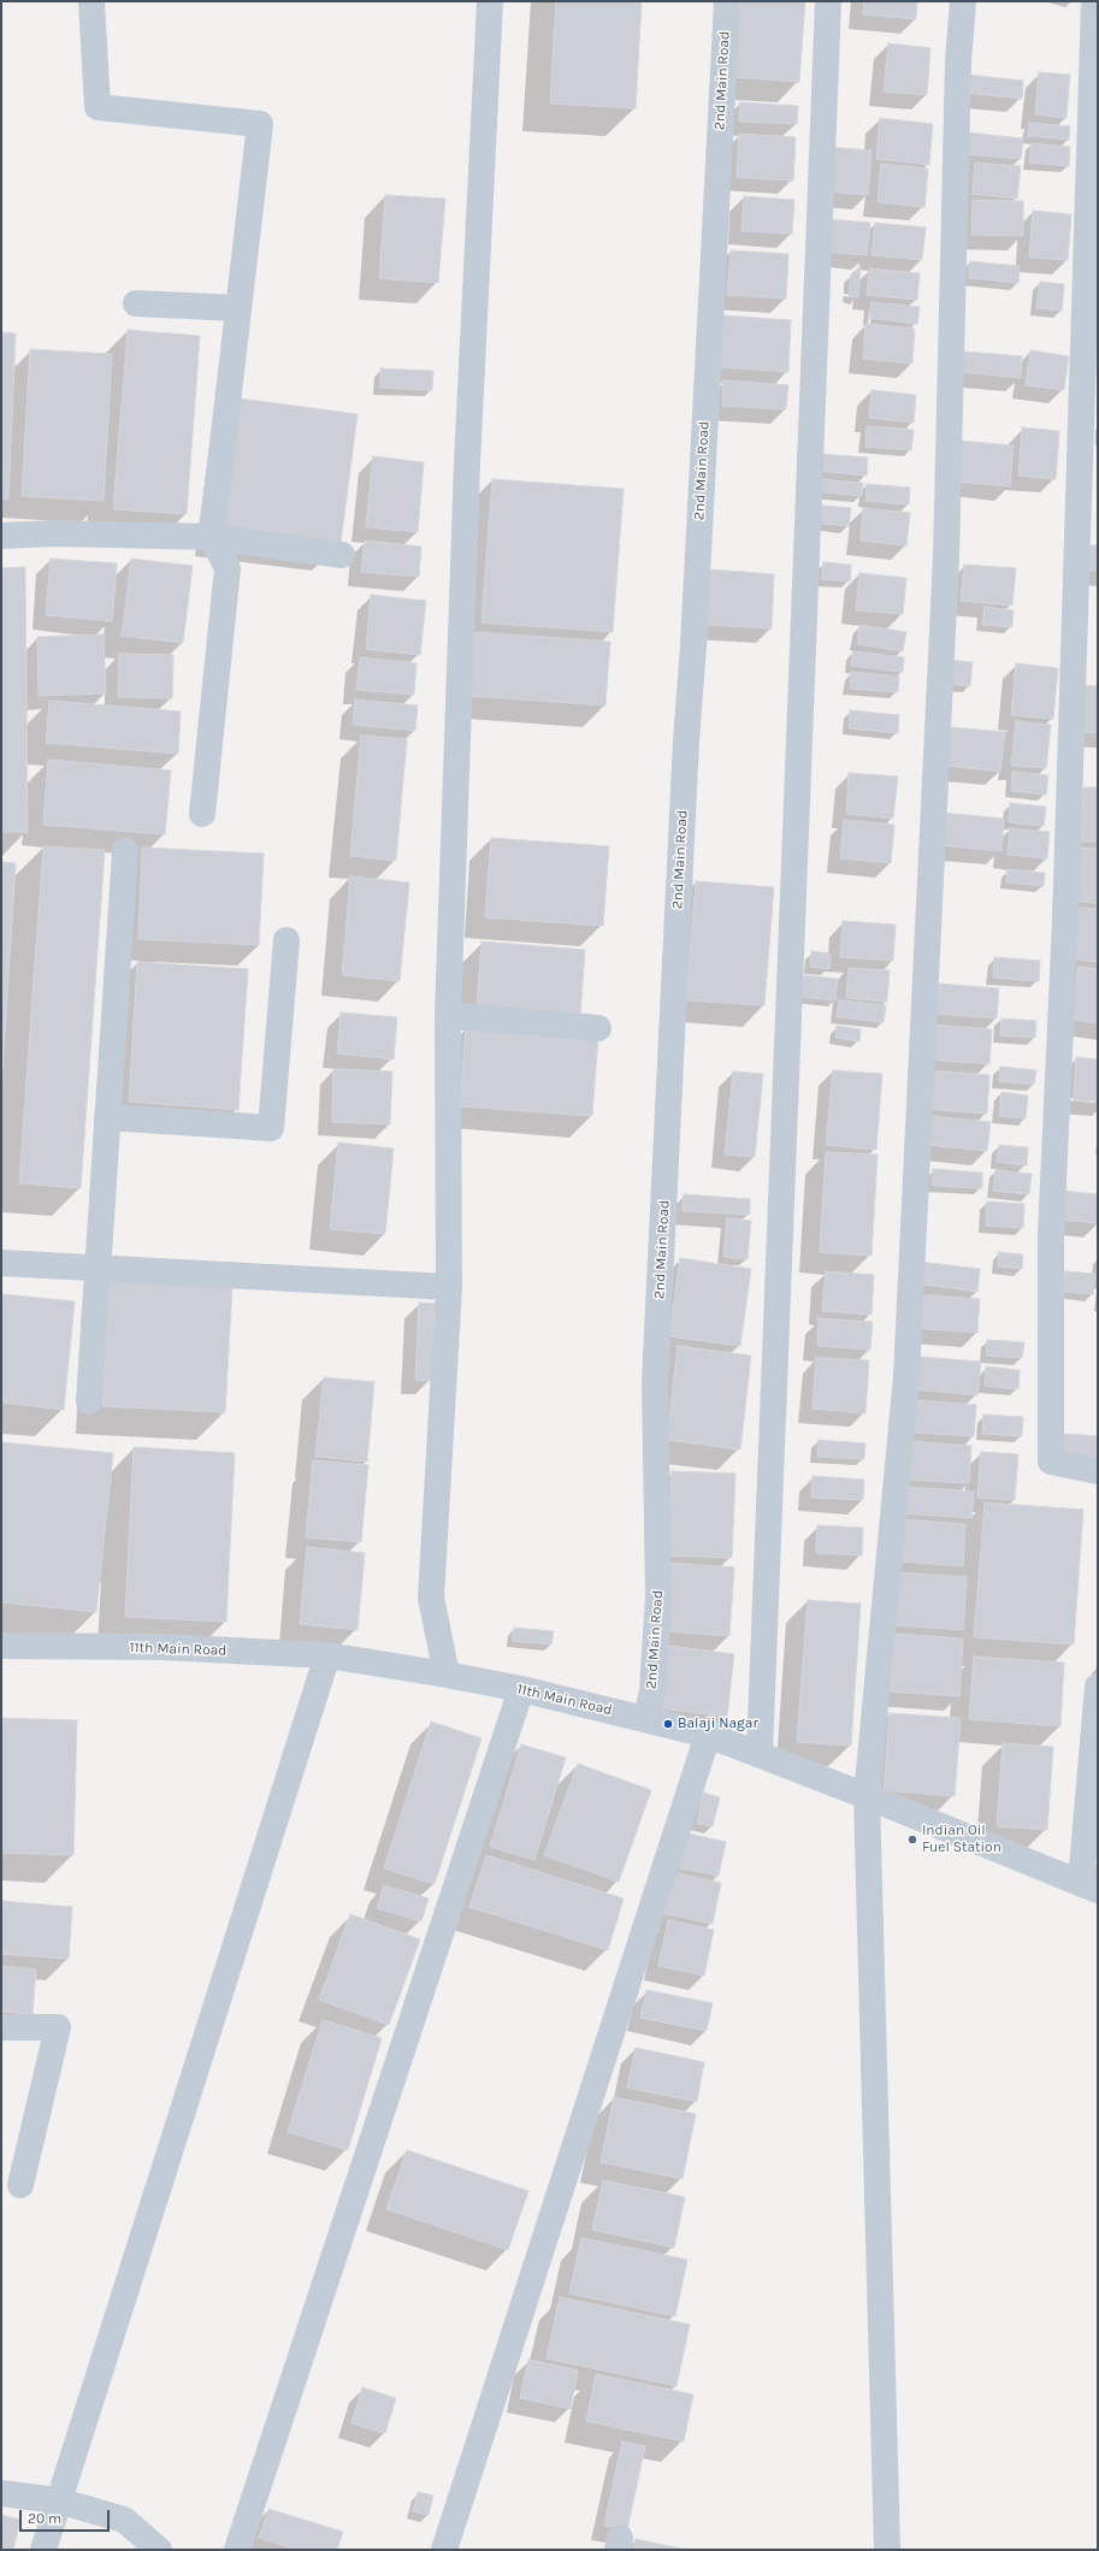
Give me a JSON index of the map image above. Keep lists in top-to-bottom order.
{
  "streets": {
    "street": ["2nd Main Road", "11th Main Road"]
  },
  "crossings": [
    ["2nd Main Road", "11th Main Road"]
  ],
  "places": ["Balaji Nagar", "Indian Oil Fuel Station"],
  "scale_bar": "20 m"
}
